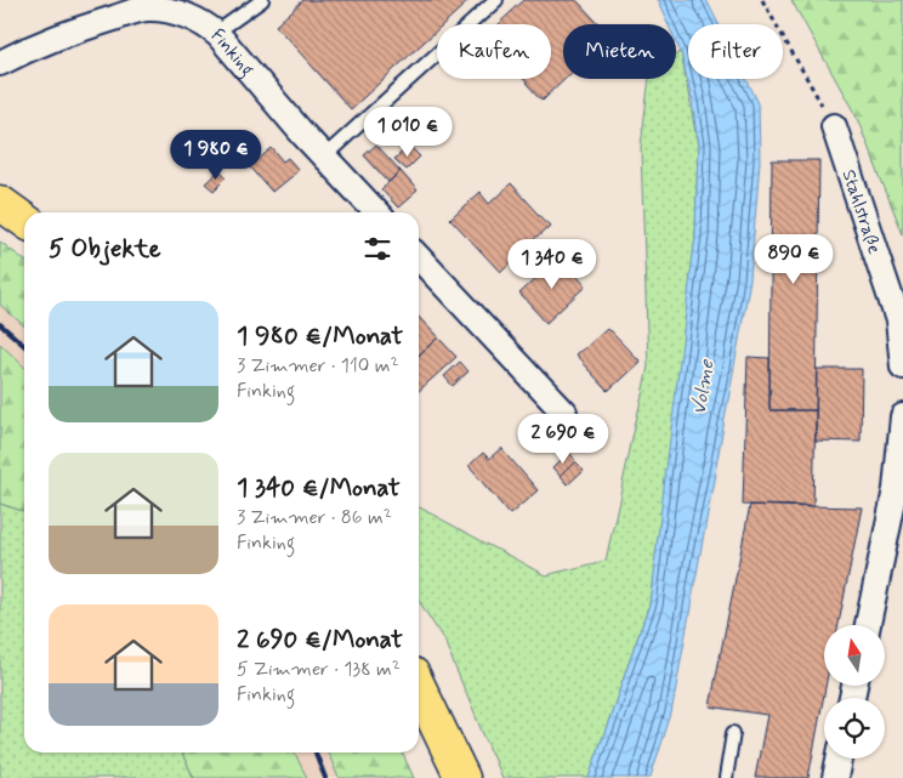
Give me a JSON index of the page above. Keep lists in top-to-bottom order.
{
  "streets": {
    "street": ["Finking", "Stahlstraße"]
  },
  "water": ["Volme"],
  "north": "top",
  "page": {
    "chip": ["Kaufen", "Mieten", "Filter"],
    "price": [
      "1 010 €",
      "1 980 €",
      "890 €",
      "1 340 €",
      "2 690 €"
    ],
    "heading": "5 Objekte",
    "list": [
      {
        "name": "1 980 €/Monat",
        "note": "3 Zimmer · 110 m² · Finking"
      },
      {
        "name": "1 340 €/Monat",
        "note": "3 Zimmer · 86 m² · Finking"
      },
      {
        "name": "2 690 €/Monat",
        "note": "5 Zimmer · 138 m² · Finking"
      }
    ]
  }
}
